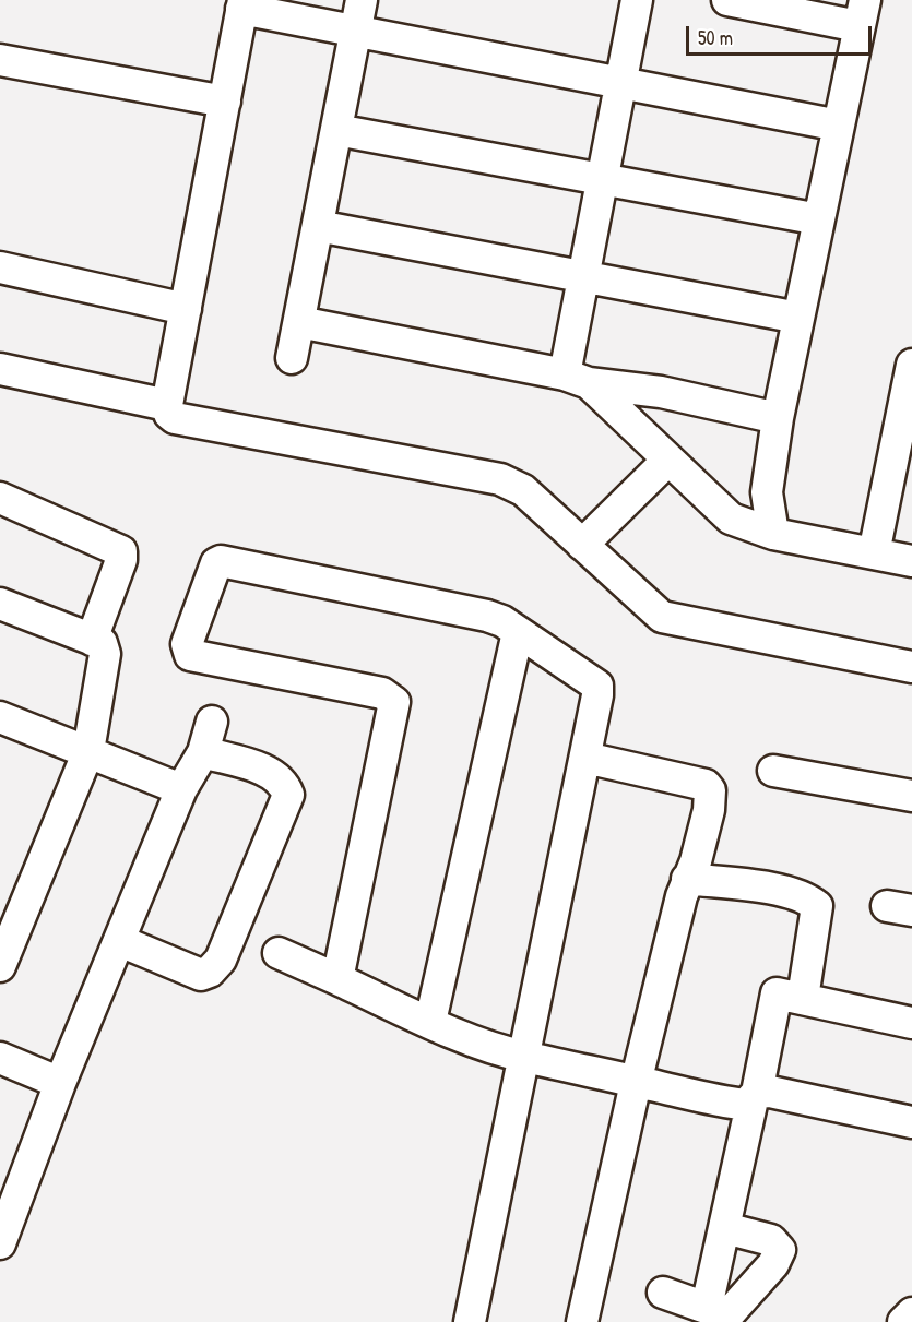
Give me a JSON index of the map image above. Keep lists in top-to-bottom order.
{
  "scale_bar": "50 m"
}
